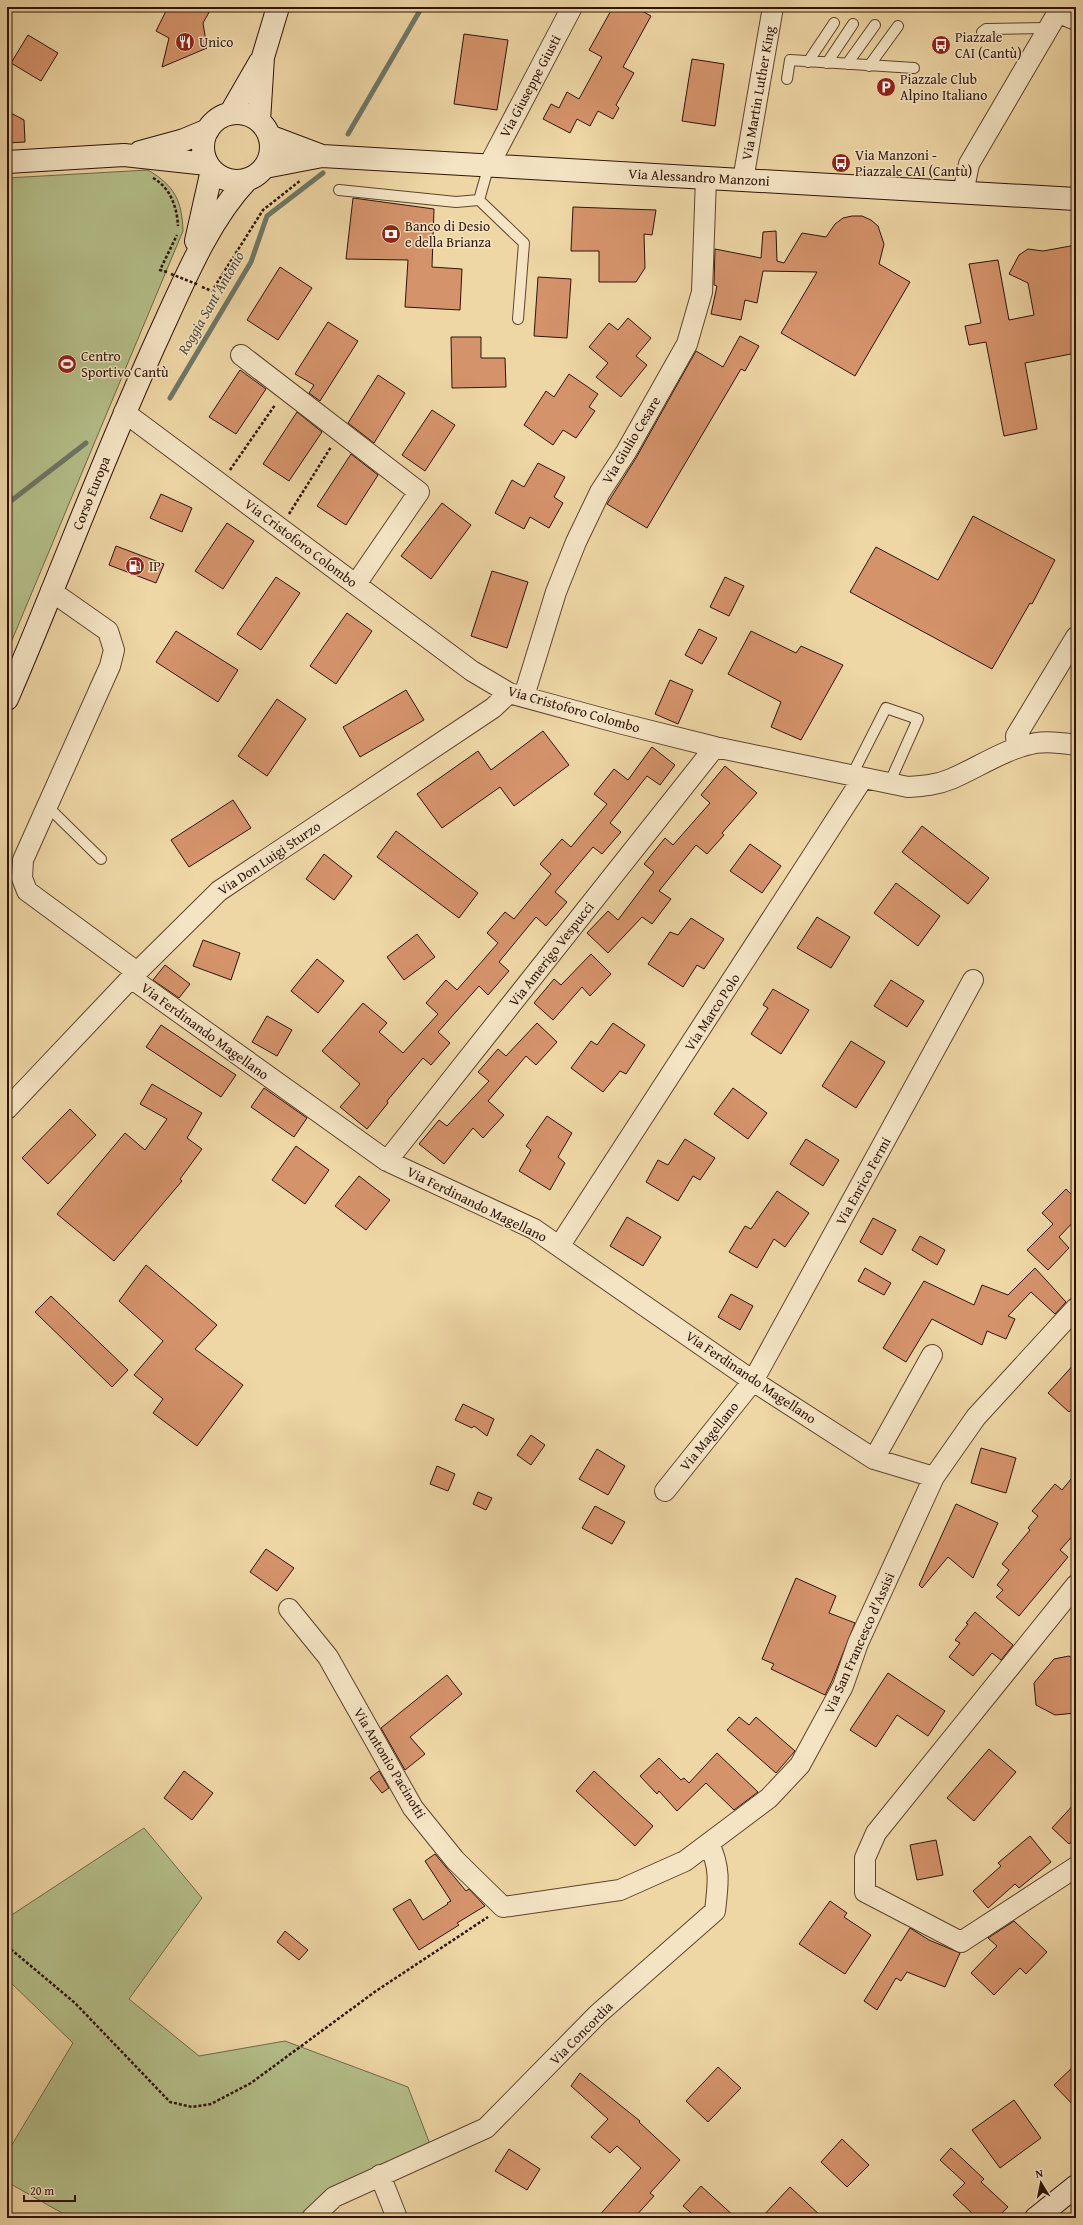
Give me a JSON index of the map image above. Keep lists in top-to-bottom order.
{
  "streets": {
    "main road": ["Via Alessandro Manzoni", "Corso Europa"],
    "street": [
      "Via Giuseppe Giusti",
      "Via Martin Luther King",
      "Via Giulio Cesare",
      "Via Cristoforo Colombo",
      "Via Don Luigi Sturzo",
      "Via Amerigo Vespucci",
      "Via Marco Polo",
      "Via Ferdinando Magellano",
      "Via Enrico Fermi",
      "Via Magellano",
      "Via San Francesco d'Assisi",
      "Via Antonio Pacinotti",
      "Via Concordia"
    ]
  },
  "crossings": [
    ["Via Giuseppe Giusti", "Via Alessandro Manzoni"],
    ["Via Martin Luther King", "Via Alessandro Manzoni"],
    ["Via Alessandro Manzoni", "Via Giulio Cesare"],
    ["Via Alessandro Manzoni", "Corso Europa"],
    ["Via Giulio Cesare", "Via Cristoforo Colombo"],
    ["Via Giulio Cesare", "Via Don Luigi Sturzo"],
    ["Corso Europa", "Via Cristoforo Colombo"],
    ["Corso Europa", "Via Ferdinando Magellano"],
    ["Via Cristoforo Colombo", "Via Don Luigi Sturzo"],
    ["Via Cristoforo Colombo", "Via Amerigo Vespucci"],
    ["Via Cristoforo Colombo", "Via Marco Polo"],
    ["Via Don Luigi Sturzo", "Via Ferdinando Magellano"],
    ["Via Amerigo Vespucci", "Via Ferdinando Magellano"],
    ["Via Marco Polo", "Via Ferdinando Magellano"],
    ["Via Ferdinando Magellano", "Via Enrico Fermi"],
    ["Via Ferdinando Magellano", "Via Magellano"],
    ["Via Ferdinando Magellano", "Via San Francesco d'Assisi"],
    ["Via Enrico Fermi", "Via Magellano"],
    ["Via San Francesco d'Assisi", "Via Antonio Pacinotti"],
    ["Via San Francesco d'Assisi", "Via Concordia"]
  ],
  "water": ["Roggia Sant'Antonio"],
  "places": {
    "restaurant": ["Unico"],
    "bus stop": ["Piazzale CAI (Cantù)", "Via Manzoni - Piazzale CAI (Cantù)"],
    "parking": ["Piazzale Club Alpino Italiano"],
    "bank": ["Banco di Desio e della Brianza"],
    "sports": ["Centro Sportivo Cantù"],
    "fuel station": ["IP"]
  },
  "scale_bar": "20 m",
  "north": "top"
}
